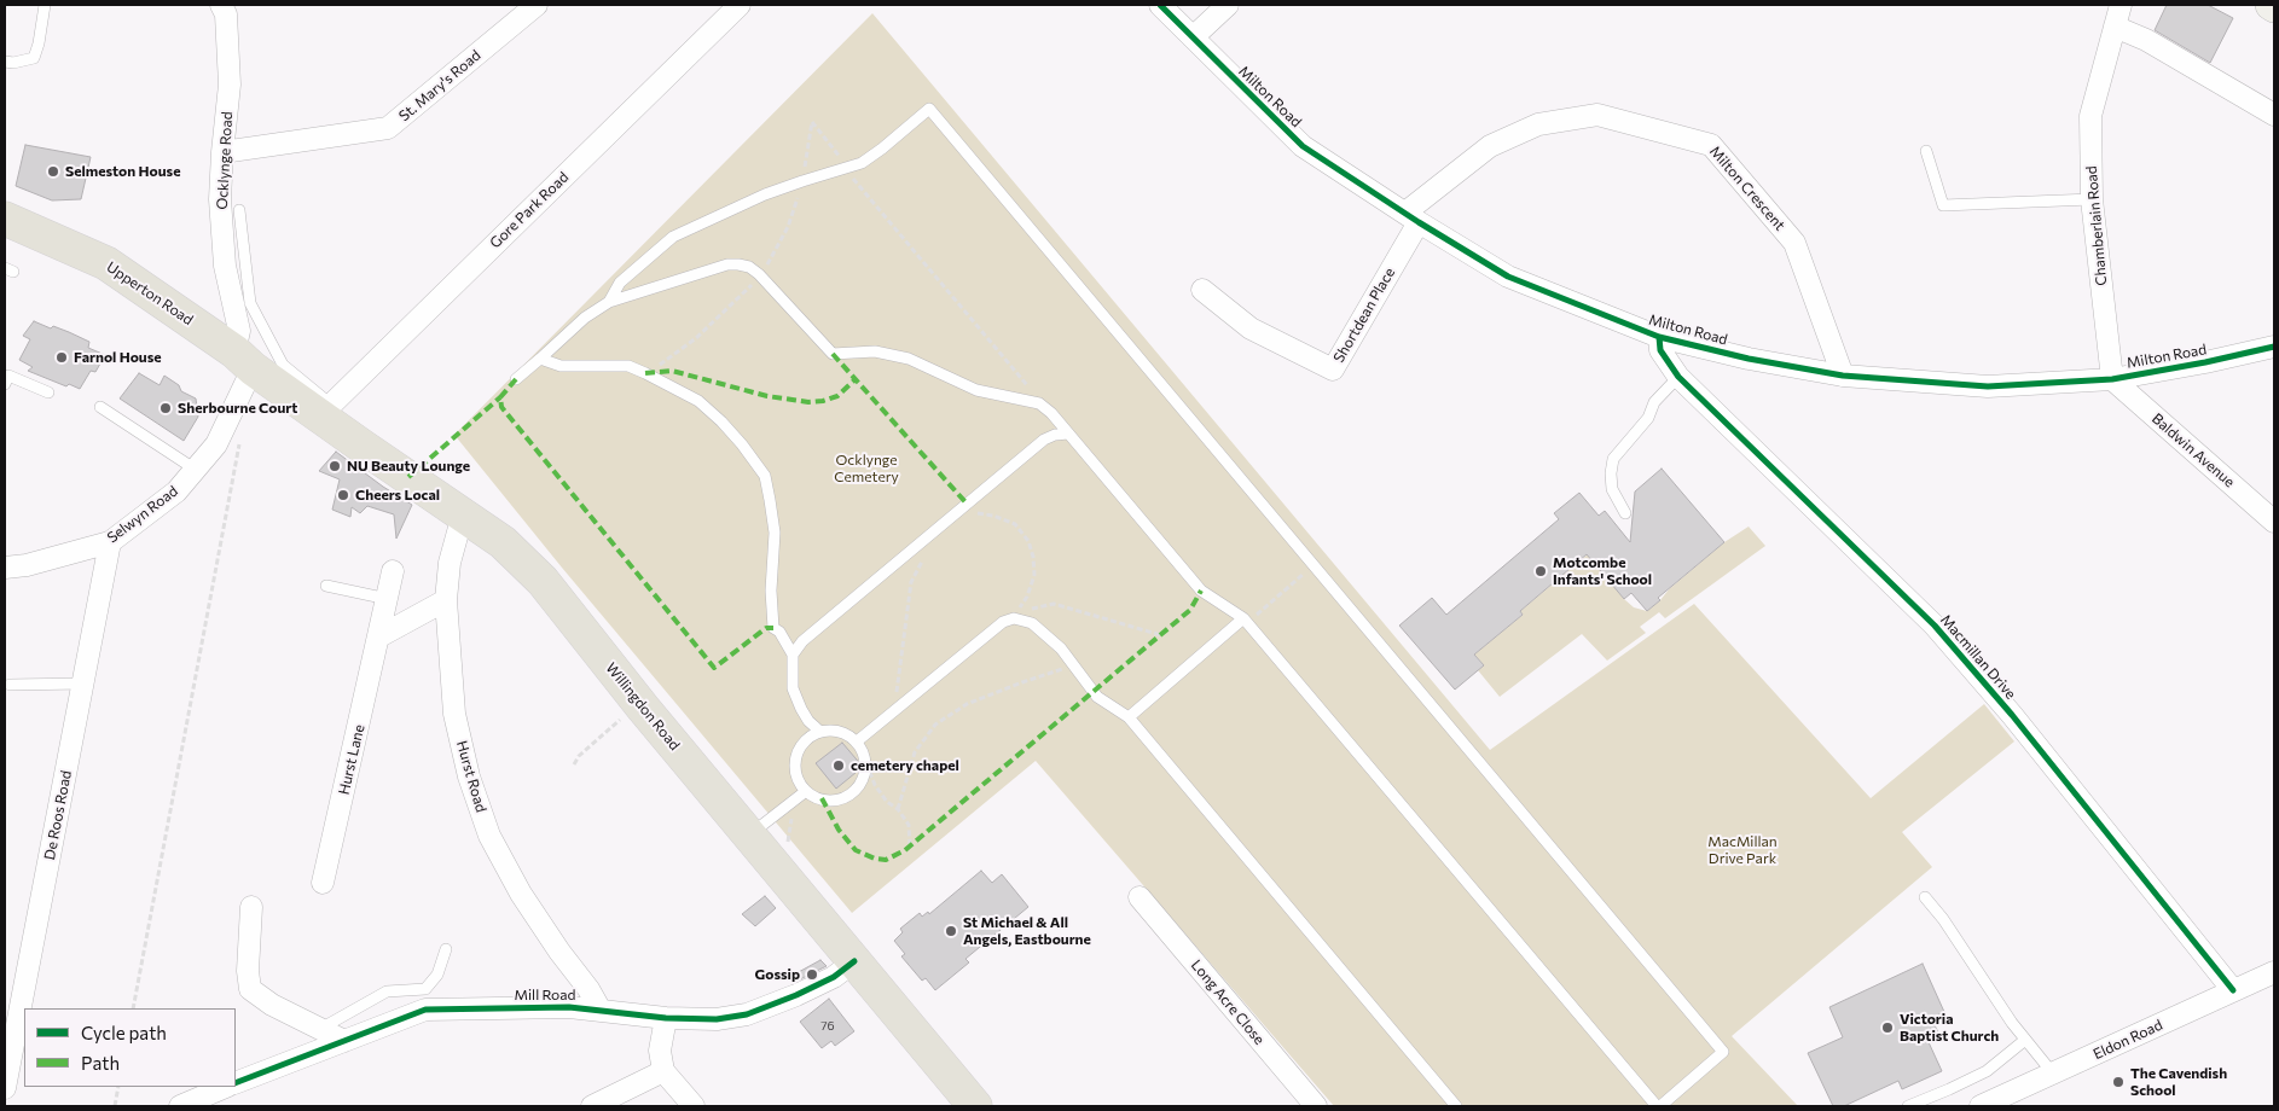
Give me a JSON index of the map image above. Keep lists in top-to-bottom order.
{
  "streets": {
    "main road": ["Upperton Road", "Willingdon Road"],
    "street": [
      "St. Mary's Road",
      "Milton Road",
      "Ocklynge Road",
      "Milton Crescent",
      "Gore Park Road",
      "Chamberlain Road",
      "Shortdean Place",
      "Baldwin Avenue",
      "Selwyn Road",
      "Macmillan Drive",
      "Hurst Lane",
      "Hurst Road",
      "De Roos Road",
      "Mill Road",
      "Long Acre Close",
      "Eldon Road"
    ]
  },
  "crossings": [
    ["St. Mary's Road", "Ocklynge Road"],
    ["Milton Road", "Milton Crescent"],
    ["Milton Road", "Chamberlain Road"],
    ["Milton Road", "Shortdean Place"],
    ["Milton Road", "Baldwin Avenue"],
    ["Milton Road", "Macmillan Drive"],
    ["Ocklynge Road", "Upperton Road"],
    ["Ocklynge Road", "Selwyn Road"],
    ["Ocklynge Road", "Willingdon Road"],
    ["Milton Crescent", "Shortdean Place"],
    ["Gore Park Road", "Willingdon Road"],
    ["Chamberlain Road", "Baldwin Avenue"],
    ["Upperton Road", "Selwyn Road"],
    ["Upperton Road", "Willingdon Road"],
    ["Selwyn Road", "Willingdon Road"],
    ["Selwyn Road", "De Roos Road"],
    ["Macmillan Drive", "Eldon Road"],
    ["Willingdon Road", "Hurst Road"],
    ["Willingdon Road", "Mill Road"],
    ["Hurst Road", "Mill Road"]
  ],
  "parks": ["Ocklynge Cemetery", "MacMillan Drive Park"],
  "places": [
    "Selmeston House",
    "Farnol House",
    "Sherbourne Court",
    "NU Beauty Lounge",
    "Cheers Local",
    "Motcombe Infants' School",
    "cemetery chapel",
    "St Michael & All Angels, Eastbourne",
    "Gossip",
    "Victoria Baptist Church",
    "The Cavendish School"
  ],
  "house_numbers": ["76"],
  "legend": ["Cycle path", "Path"]
}
